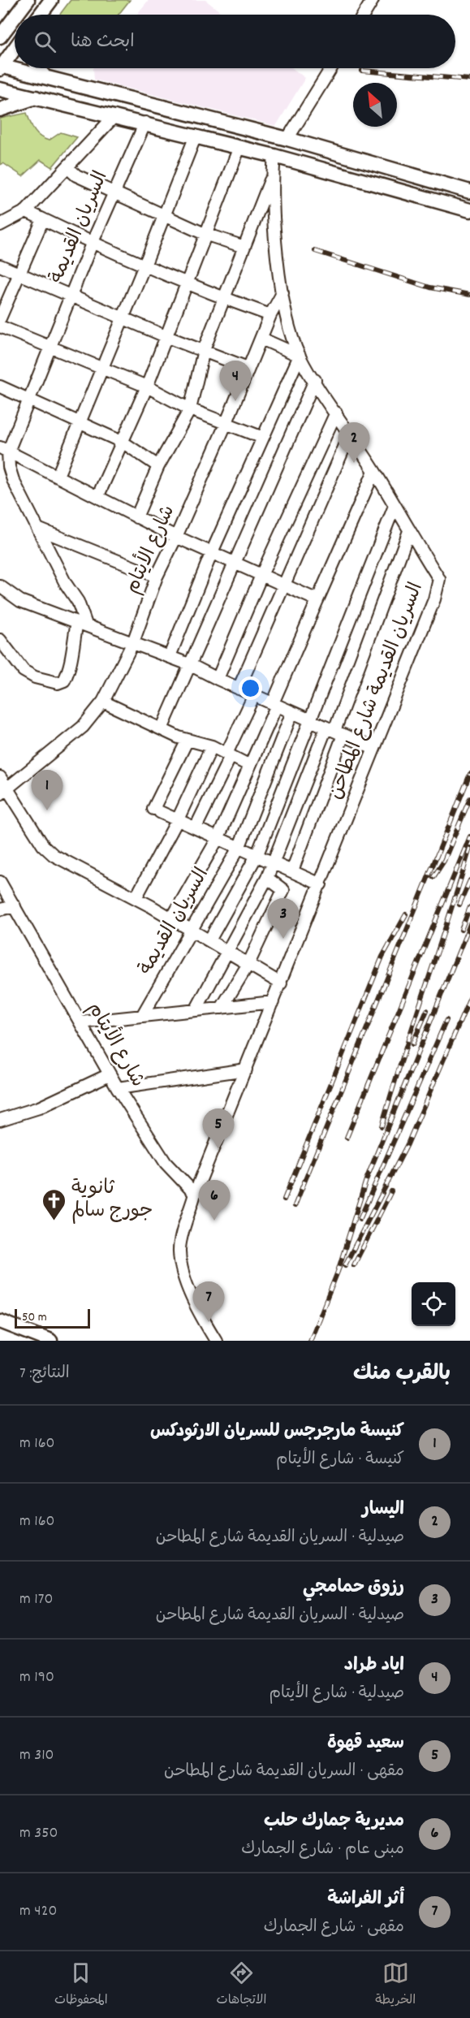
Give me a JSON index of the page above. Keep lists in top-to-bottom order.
{
  "streets": {
    "street": ["السريان القديمة", "شارع الأيتام", "السريان القديمة شارع المطاحن"]
  },
  "crossings": [
    ["السريان القديمة", "السريان القديمة شارع المطاحن"],
    ["شارع الأيتام", "السريان القديمة شارع المطاحن"]
  ],
  "places": {
    "church": ["ثانوية جورج سالم"]
  },
  "scale_bar": "50 m",
  "north": "top left",
  "page": {
    "search": "ابحث هنا",
    "pins": [
      "4",
      "2",
      "1",
      "3",
      "5",
      "6",
      "7"
    ],
    "scale": "50 m",
    "heading": ["بالقرب منك", "النتائج: 7"],
    "list": [
      {
        "mark": "1",
        "name": "كنيسة مارجرجس للسريان الارثودكس",
        "note": "كنيسة · شارع الأيتام",
        "value": "160 m"
      },
      {
        "mark": "2",
        "name": "اليسار",
        "note": "صيدلية · السريان القديمة شارع المطاحن",
        "value": "160 m"
      },
      {
        "mark": "3",
        "name": "رزوق حمامجي",
        "note": "صيدلية · السريان القديمة شارع المطاحن",
        "value": "170 m"
      },
      {
        "mark": "4",
        "name": "اياد طراد",
        "note": "صيدلية · شارع الأيتام",
        "value": "190 m"
      },
      {
        "mark": "5",
        "name": "سعيد قهوة",
        "note": "مقهى · السريان القديمة شارع المطاحن",
        "value": "310 m"
      },
      {
        "mark": "6",
        "name": "مديرية جمارك حلب",
        "note": "مبنى عام · شارع الجمارك",
        "value": "350 m"
      },
      {
        "mark": "7",
        "name": "أثر الفراشة",
        "note": "مقهى · شارع الجمارك",
        "value": "420 m"
      }
    ],
    "nav": ["الخريطة", "الاتجاهات", "المحفوظات"]
  }
}
